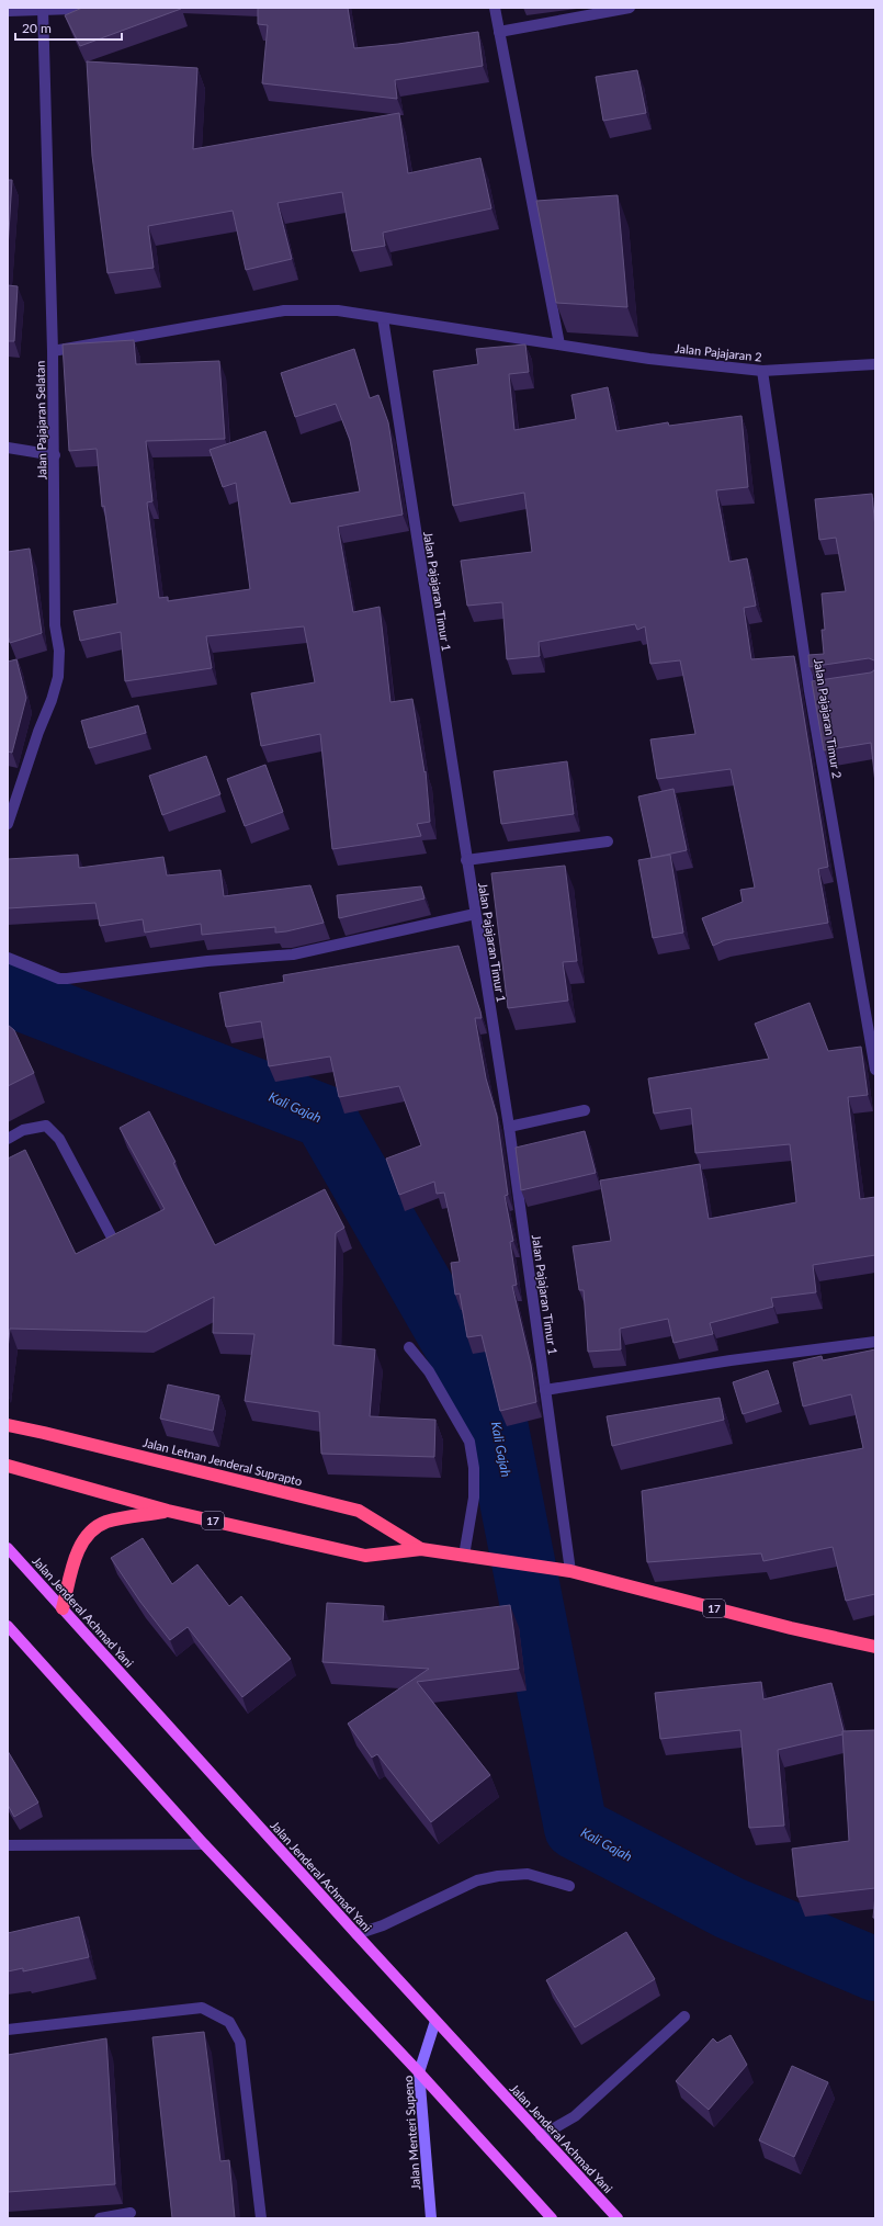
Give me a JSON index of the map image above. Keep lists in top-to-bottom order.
{
  "streets": {
    "highway": ["Jalan Letnan Jenderal Suprapto", "17"],
    "main road": ["Jalan Jenderal Achmad Yani", "Jalan Menteri Supeno"],
    "street": [
      "Jalan Pajajaran 2",
      "Jalan Pajajaran Selatan",
      "Jalan Pajajaran Timur 1",
      "Jalan Pajajaran Timur 2"
    ]
  },
  "crossings": [
    ["Jalan Pajajaran 2", "Jalan Pajajaran Selatan"],
    ["Jalan Pajajaran 2", "Jalan Pajajaran Timur 1"],
    ["Jalan Pajajaran 2", "Jalan Pajajaran Timur 2"],
    ["Jalan Pajajaran Timur 1", "Jalan Letnan Jenderal Suprapto"],
    ["Jalan Letnan Jenderal Suprapto", "17"],
    ["17", "Jalan Jenderal Achmad Yani"],
    ["Jalan Jenderal Achmad Yani", "Jalan Menteri Supeno"]
  ],
  "water": ["Kali Gajah"],
  "scale_bar": "20 m"
}
